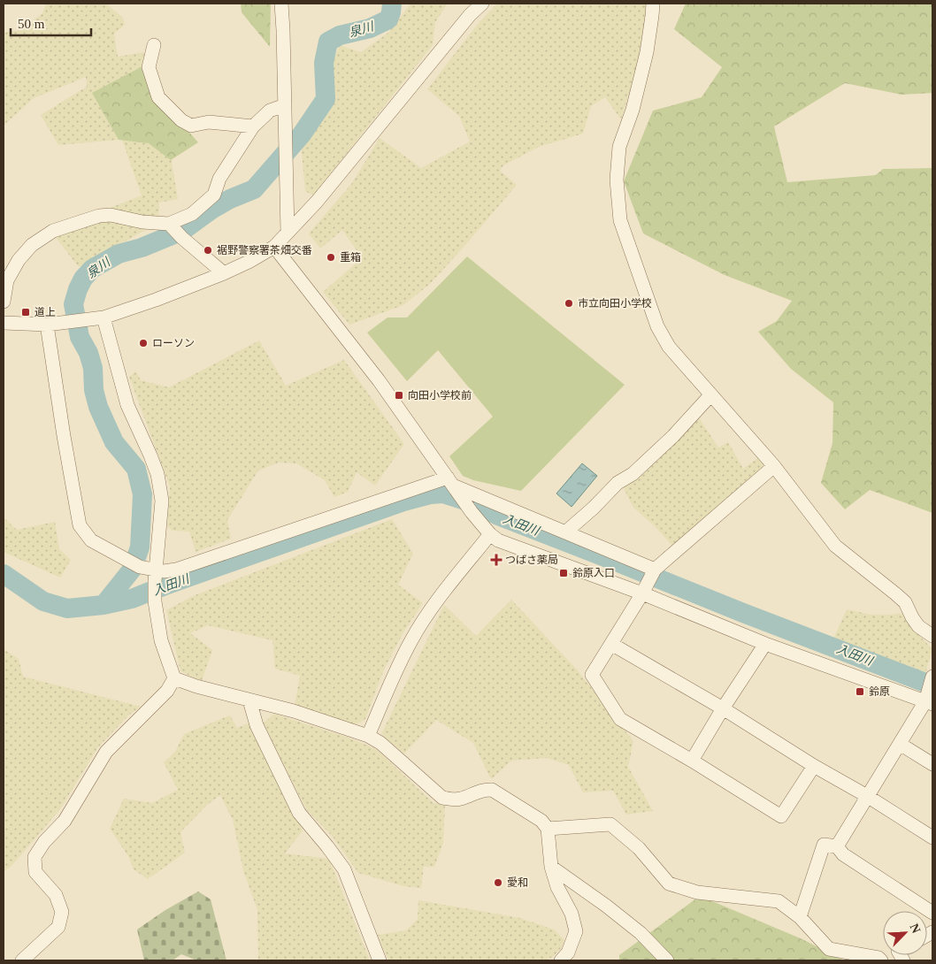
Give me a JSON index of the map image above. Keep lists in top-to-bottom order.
{
  "water": ["泉川", "入田川"],
  "places": {
    "other": [
      "裾野警察署茶畑交番",
      "重箱",
      "市立向田小学校",
      "ローソン",
      "愛和"
    ],
    "transit": [
      "道上",
      "向田小学校前",
      "鈴原入口",
      "鈴原"
    ],
    "health": ["つばさ薬局"]
  },
  "scale_bar": "50 m",
  "north": "top right"
}
